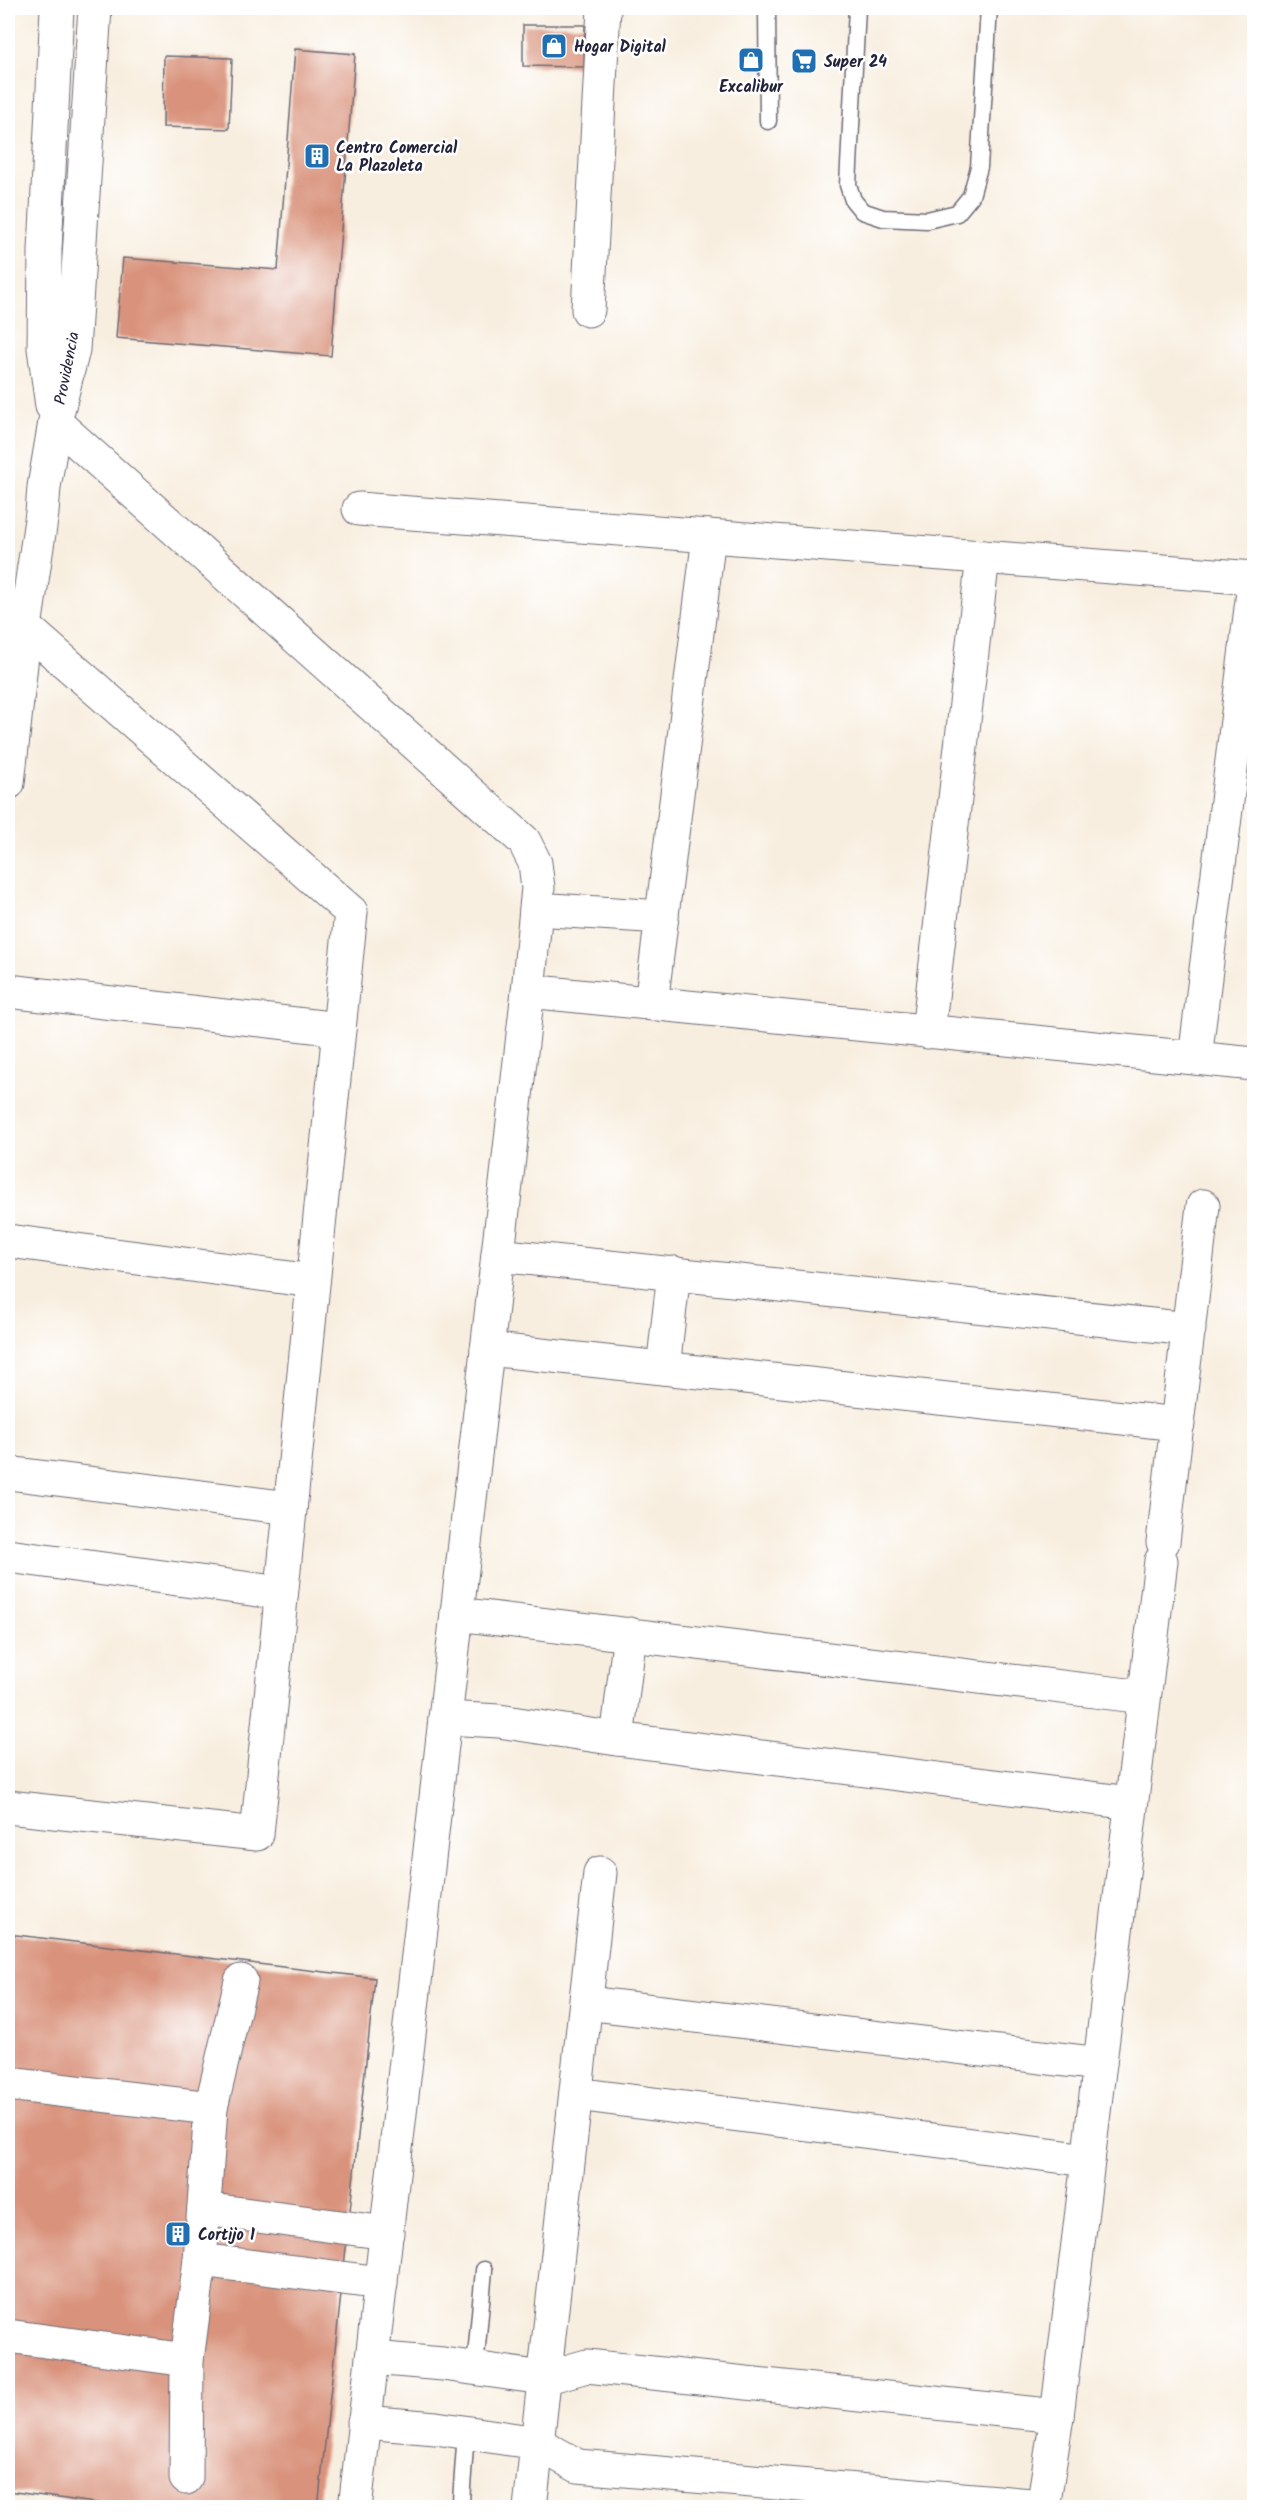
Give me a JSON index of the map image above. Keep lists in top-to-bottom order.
{
  "streets": {
    "street": ["Providencia"]
  },
  "places": {
    "shop": ["Hogar Digital", "Excalibur"],
    "supermarket": ["Super 24"],
    "building": ["Centro Comercial La Plazoleta", "Cortijo 1"]
  }
}
